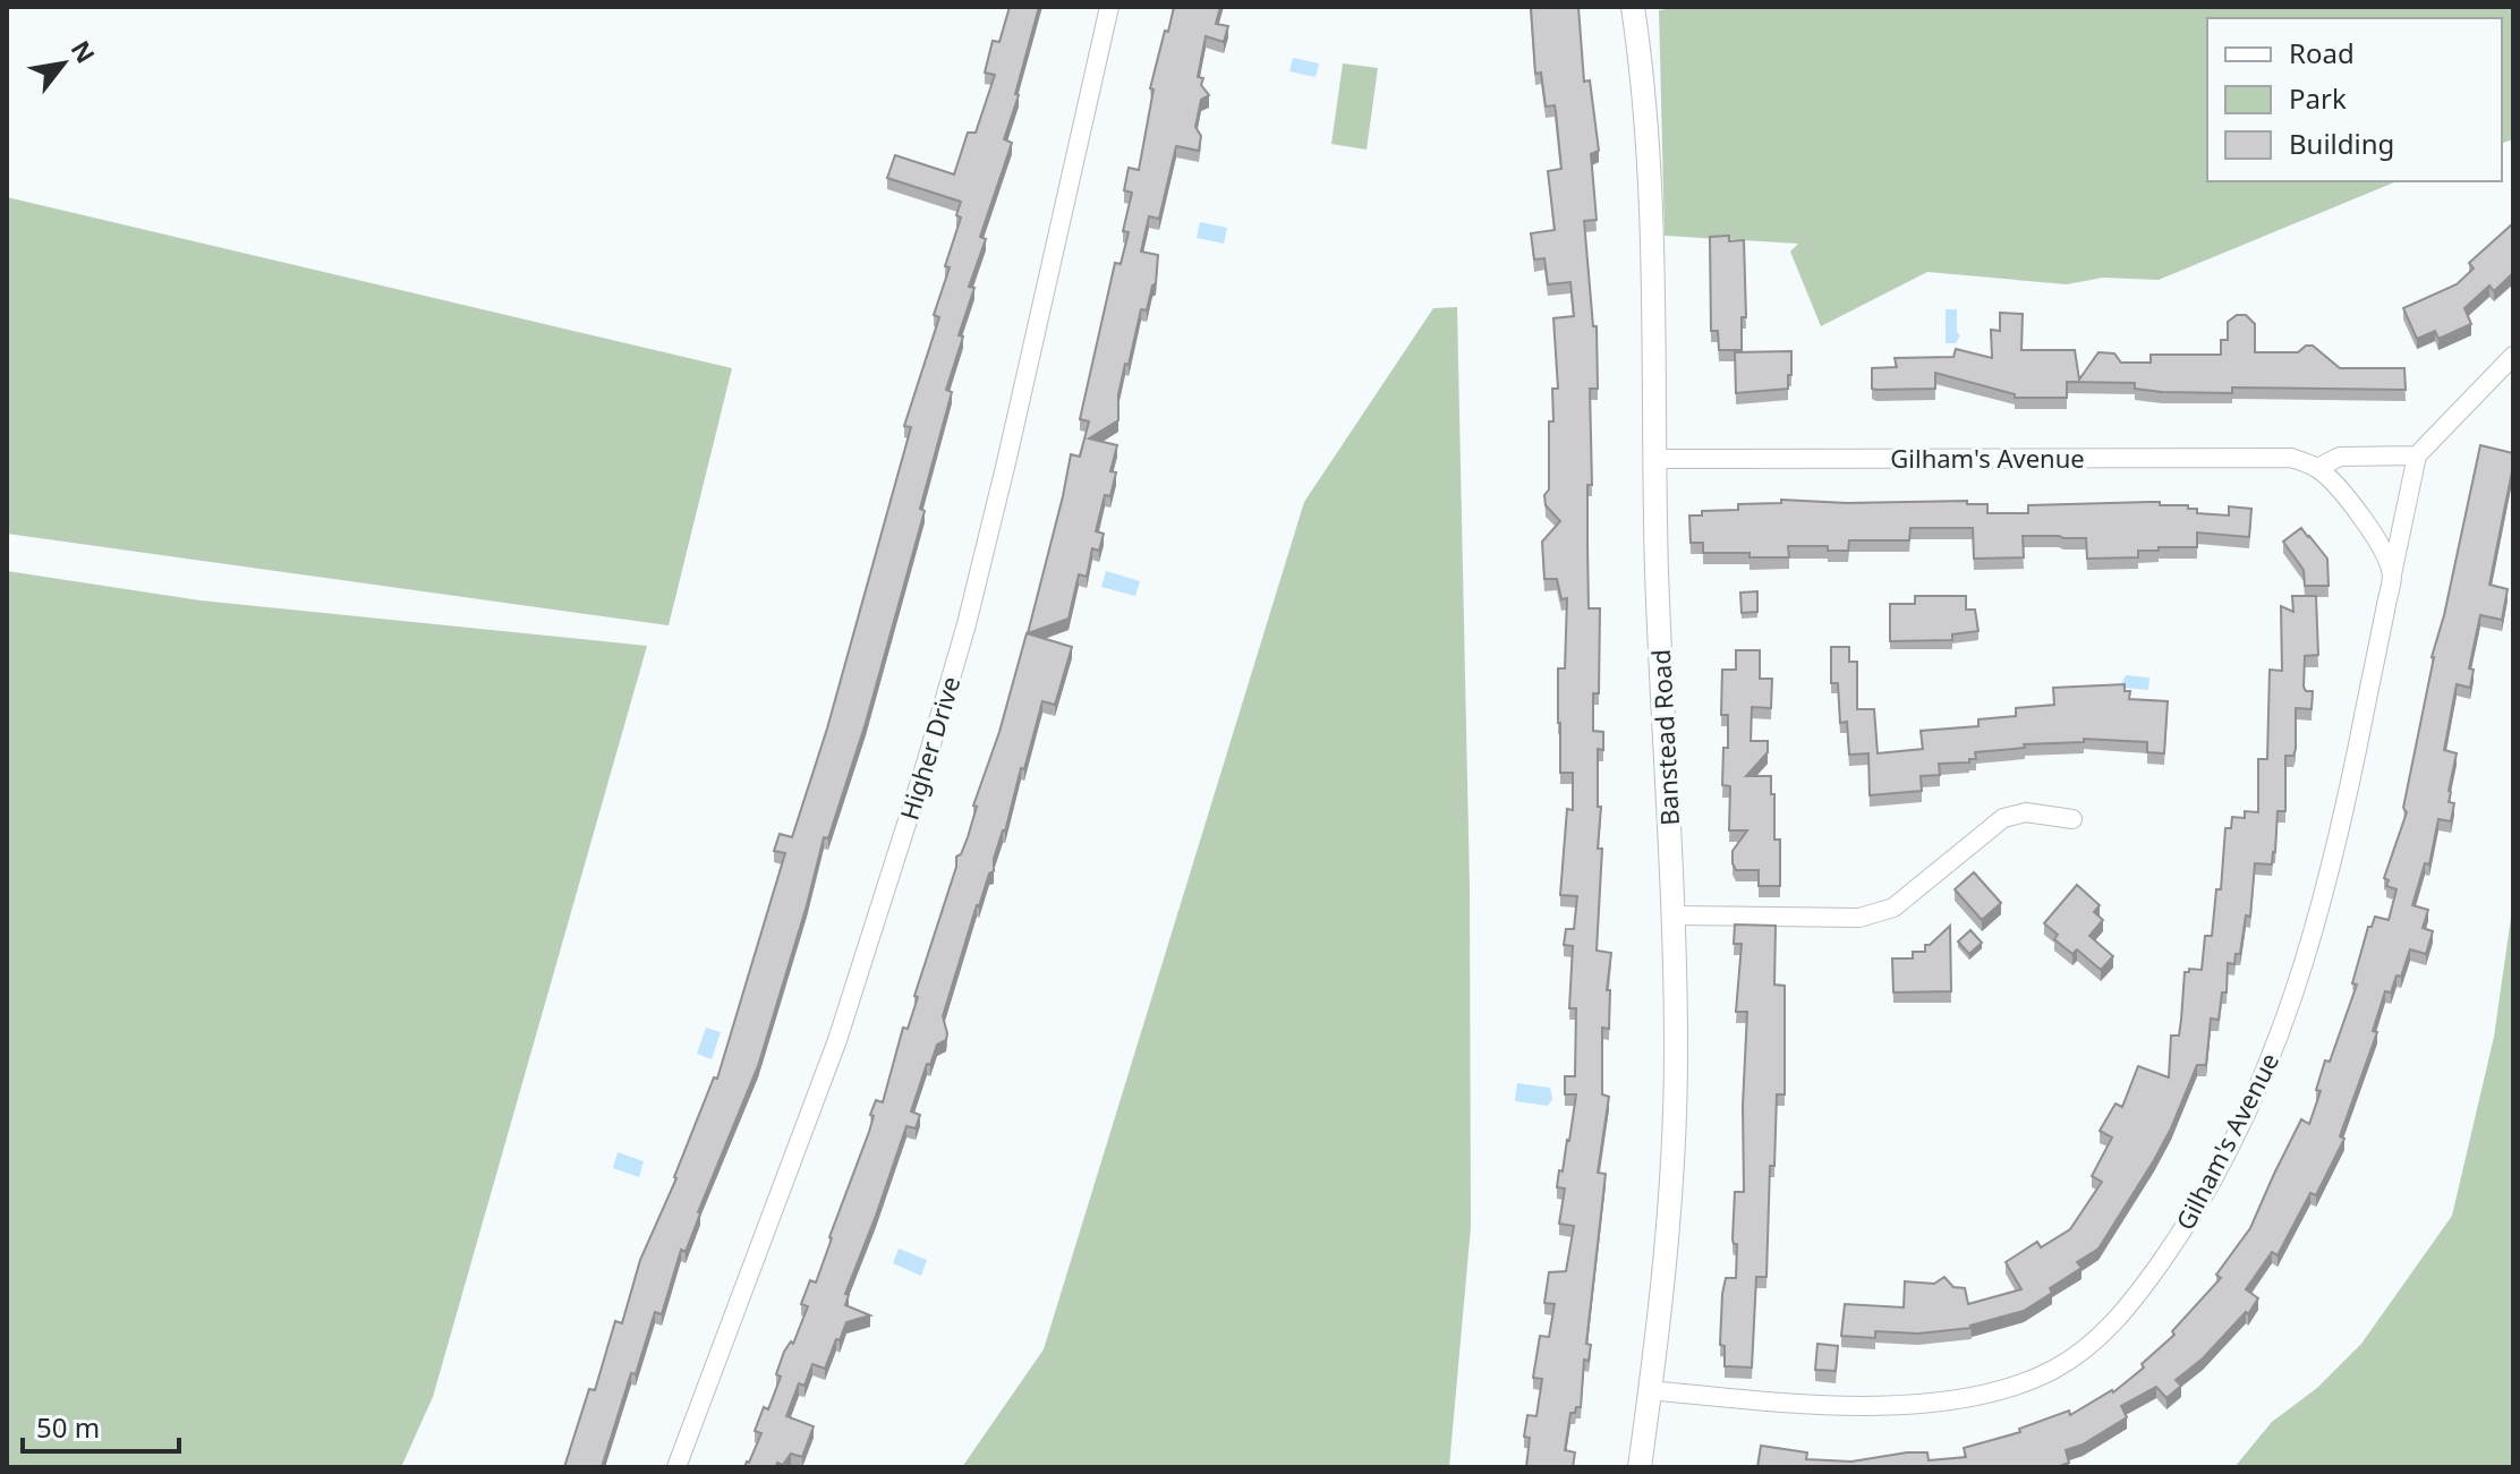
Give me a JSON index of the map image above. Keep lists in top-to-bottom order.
{
  "streets": {
    "street": ["Gilham's Avenue", "Banstead Road", "Higher Drive"]
  },
  "crossings": [
    ["Gilham's Avenue", "Banstead Road"]
  ],
  "legend": ["Road", "Park", "Building"],
  "scale_bar": "50 m",
  "north": "top right"
}
